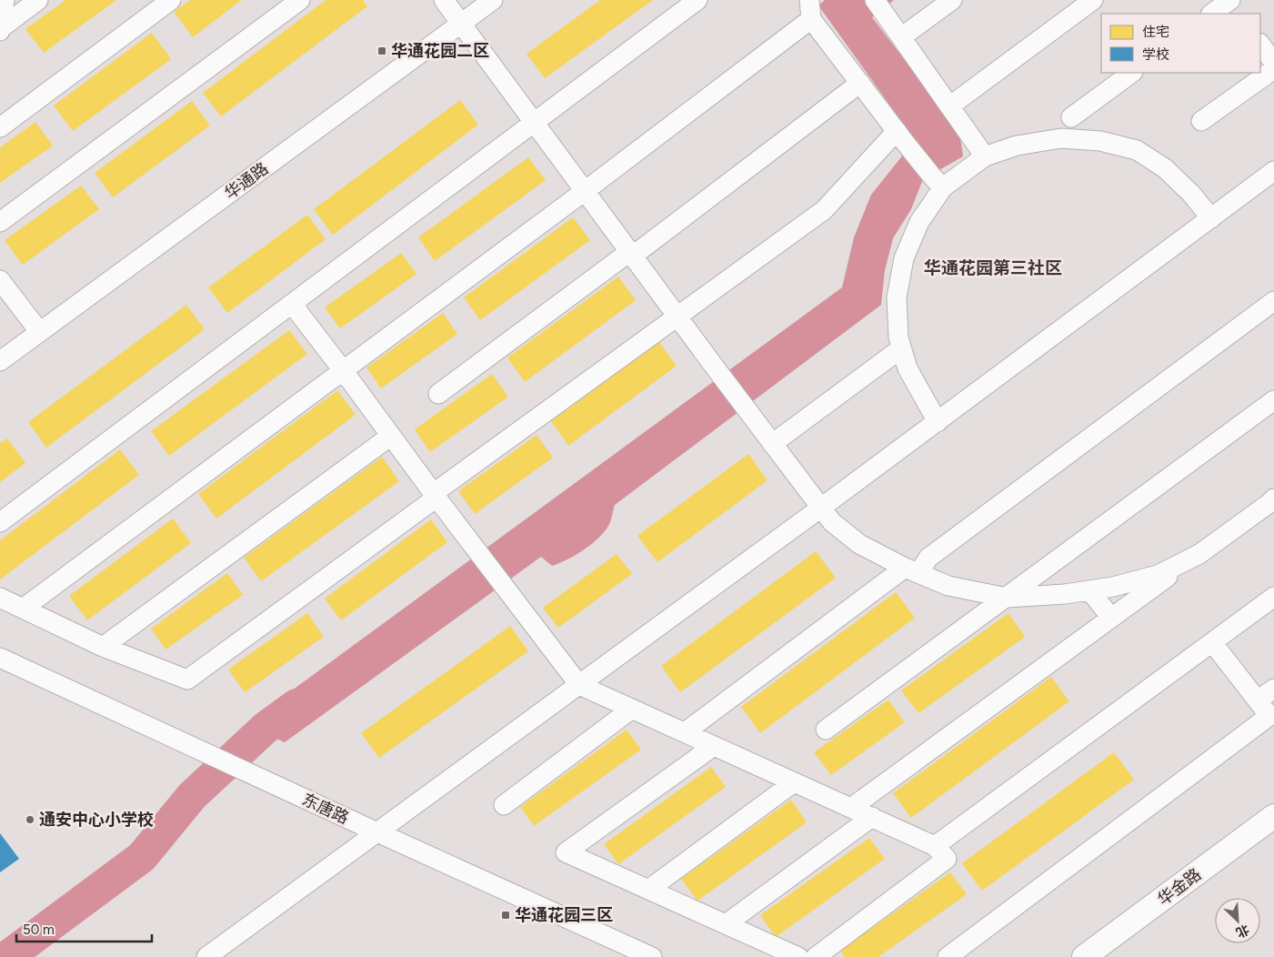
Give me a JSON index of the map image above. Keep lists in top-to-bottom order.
{
  "streets": {
    "main road": ["华金路"],
    "street": ["华通路", "东唐路"]
  },
  "districts": ["华通花园第三社区"],
  "places": {
    "transit": ["华通花园二区", "华通花园三区"],
    "other": ["通安中心小学校"]
  },
  "legend": ["住宅", "学校"],
  "scale_bar": "50 m",
  "north": "bottom right"
}
